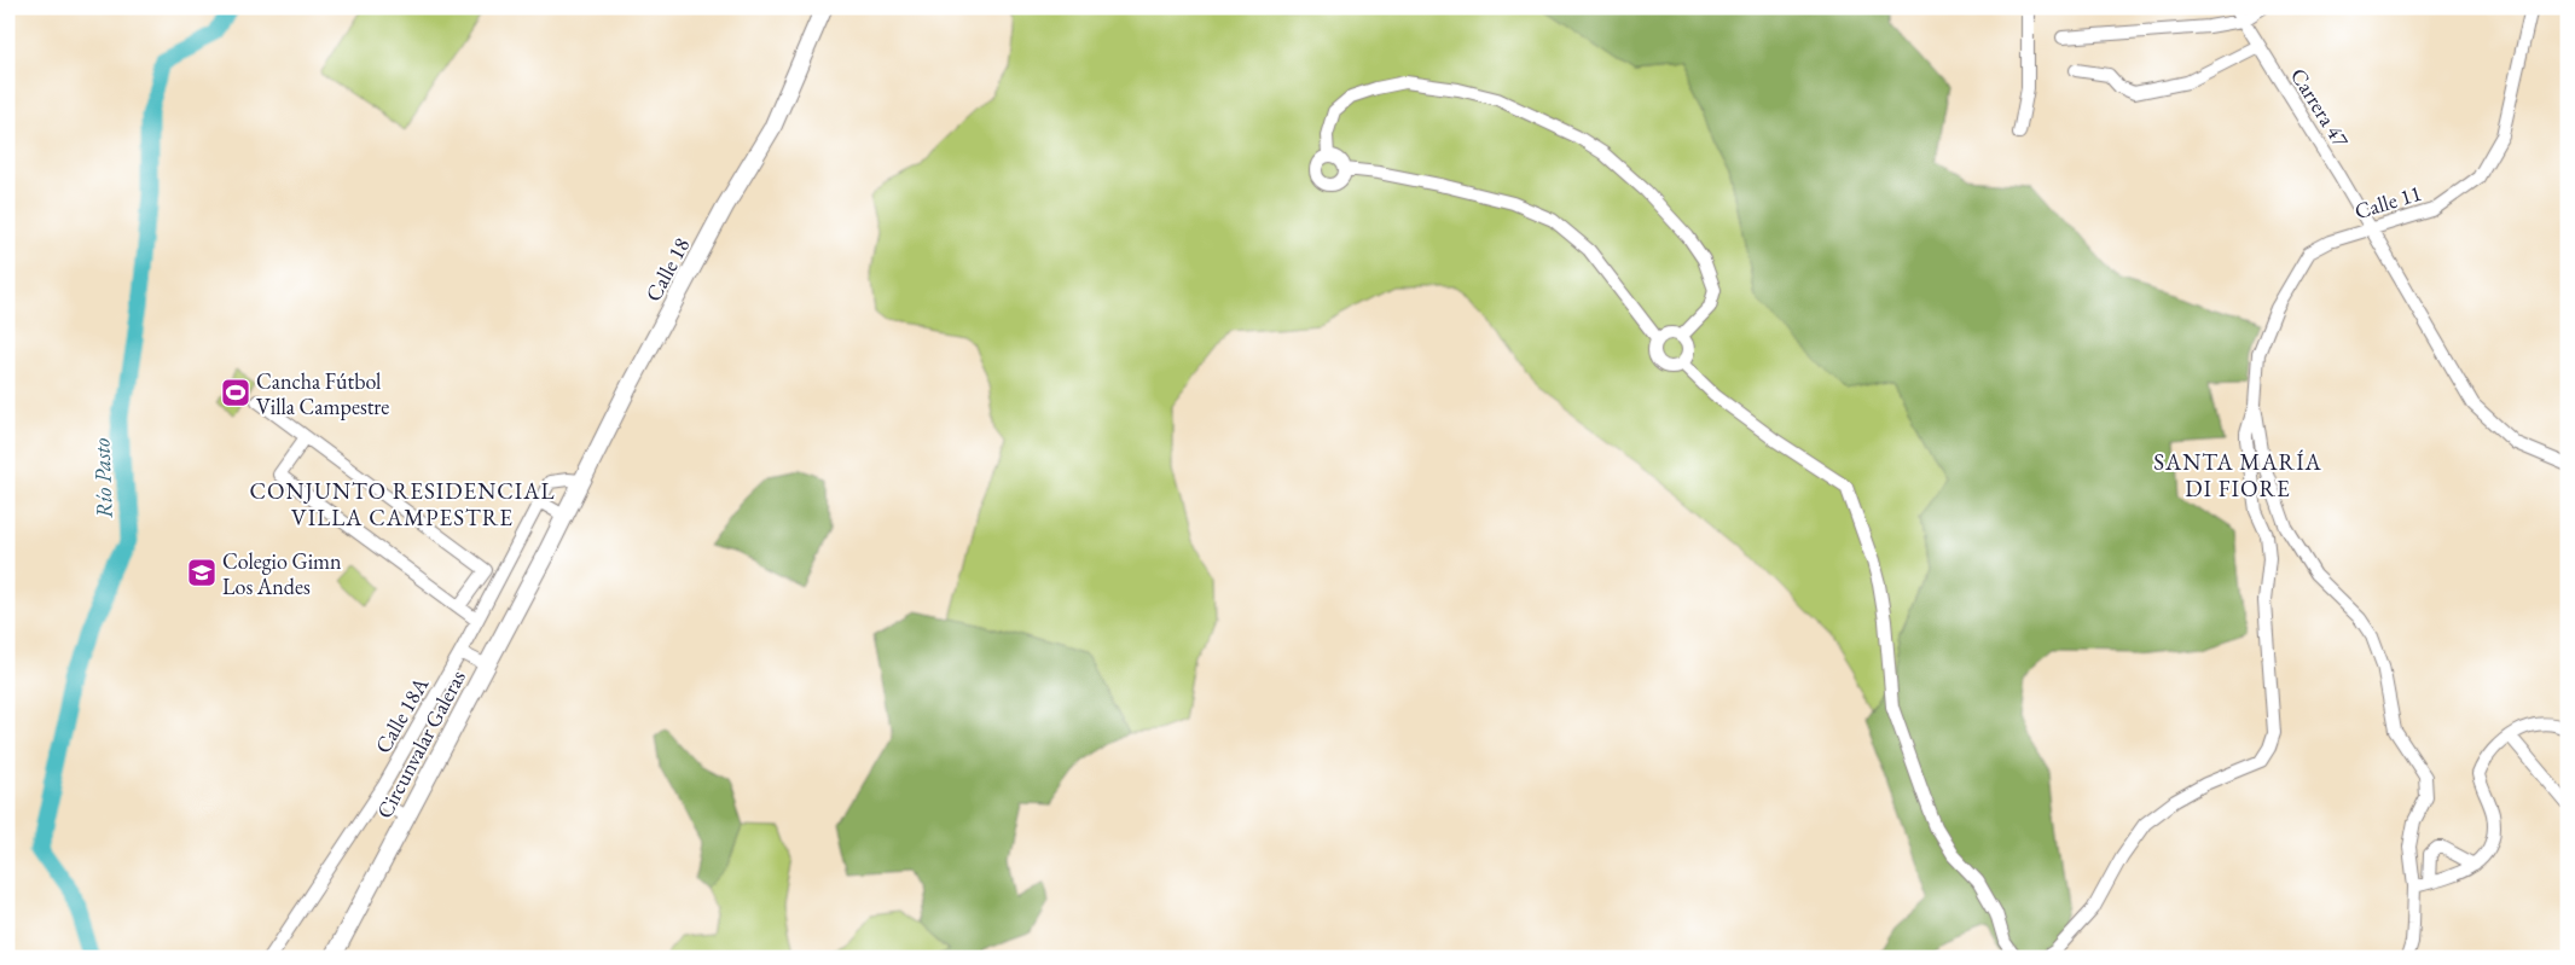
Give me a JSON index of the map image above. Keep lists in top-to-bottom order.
{
  "streets": {
    "main road": ["Calle 18", "Circunvalar Galeras"],
    "street": ["Carrera 47", "Calle 11", "Calle 18A"]
  },
  "crossings": [
    ["Carrera 47", "Calle 11"],
    ["Calle 18", "Calle 18A"],
    ["Calle 18", "Circunvalar Galeras"]
  ],
  "districts": ["SANTA MARÍA DI FIORE", "CONJUNTO RESIDENCIAL VILLA CAMPESTRE"],
  "water": ["Río Pasto"],
  "places": {
    "sports": ["Cancha Fútbol Villa Campestre"],
    "school or university": ["Colegio Gimn Los Andes"]
  }
}
